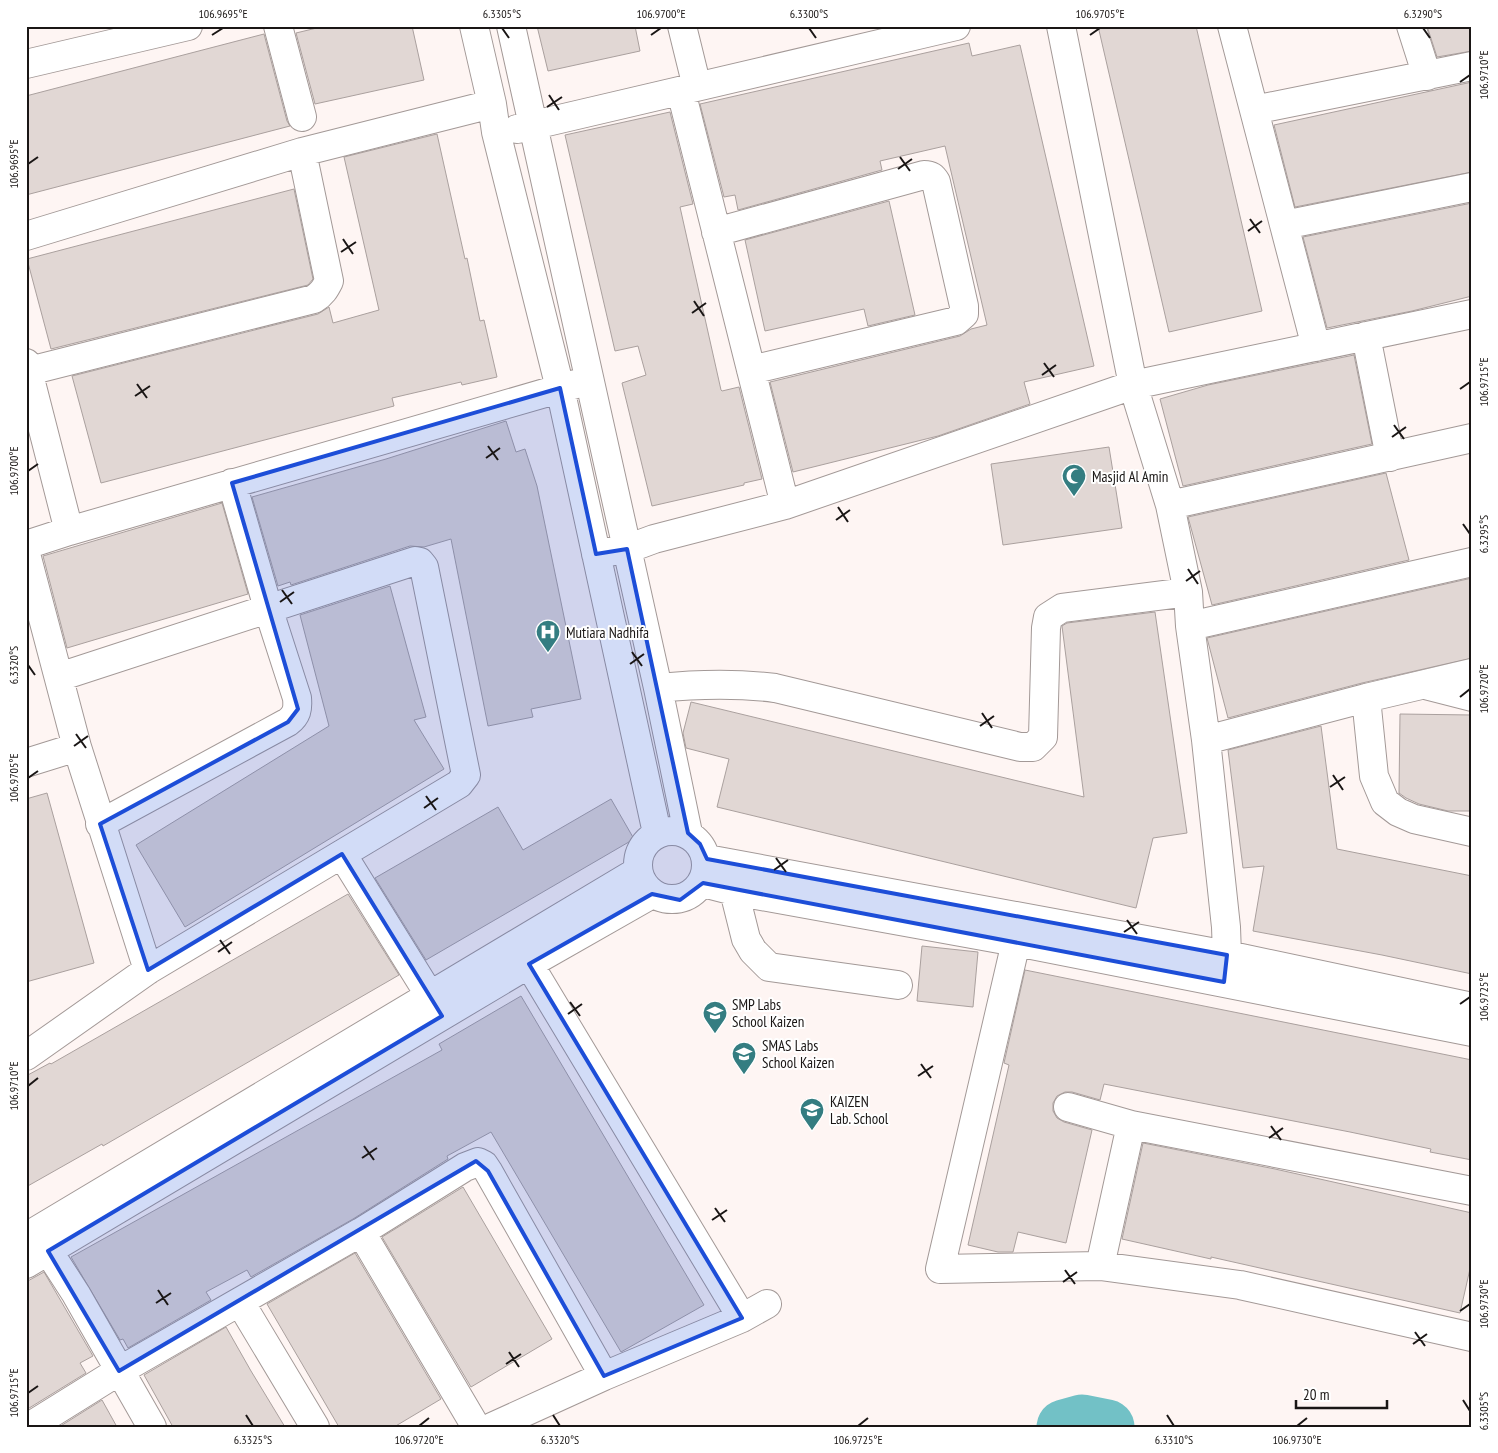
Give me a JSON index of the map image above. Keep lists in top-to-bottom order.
{
  "places": {
    "mosque": ["Masjid Al Amin"],
    "hospital": ["Mutiara Nadhifa"],
    "school or university": ["SMP Labs School Kaizen", "SMAS Labs School Kaizen", "KAIZEN Lab. School"]
  },
  "scale_bar": "20 m",
  "coordinates": [
    "106.9695°E",
    "6.3305°S",
    "106.9700°E",
    "6.3300°S",
    "106.9705°E",
    "6.3290°S",
    "106.9710°E",
    "106.9715°E",
    "6.3295°S",
    "6.3320°S",
    "106.9720°E",
    "106.9725°E",
    "106.9730°E",
    "6.3325°S",
    "6.3310°S"
  ]
}
